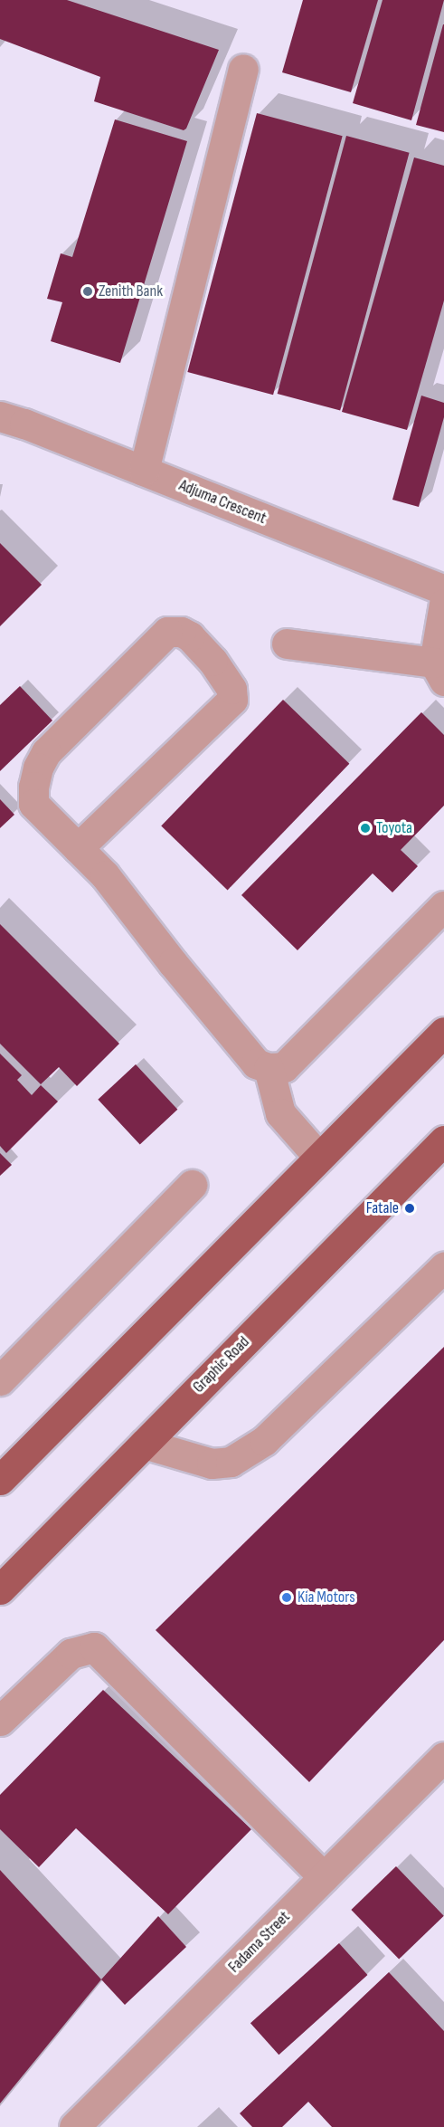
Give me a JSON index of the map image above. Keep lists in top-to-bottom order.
{
  "streets": {
    "main road": ["Graphic Road"],
    "street": ["Adjuma Crescent", "Fadama Street"]
  },
  "places": [
    "Zenith Bank",
    "Toyota",
    "Fatale",
    "Kia Motors"
  ]
}
